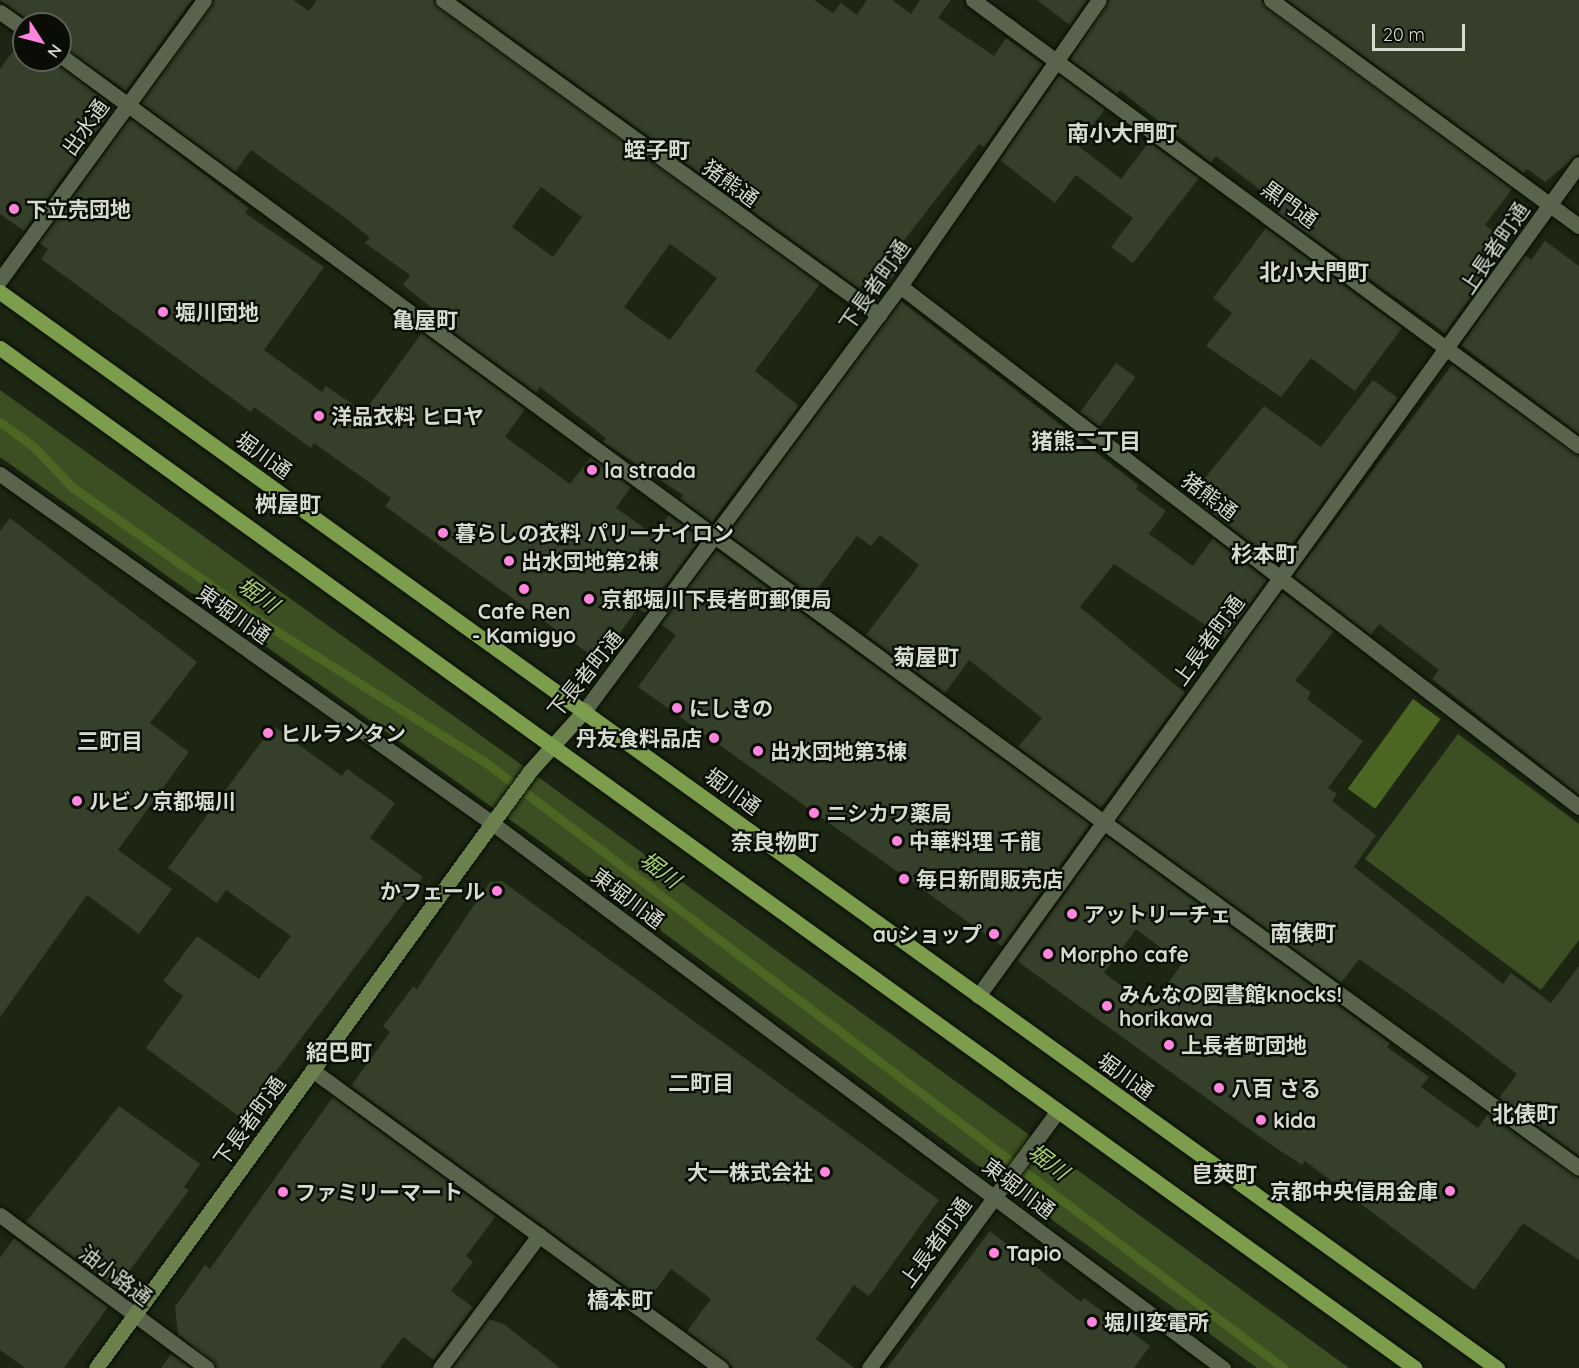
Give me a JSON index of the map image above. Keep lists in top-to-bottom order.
{
  "streets": {
    "main road": ["堀川通"],
    "street": [
      "出水通",
      "猪熊通",
      "黒門通",
      "上長者町通",
      "下長者町通",
      "東堀川通",
      "油小路通"
    ]
  },
  "crossings": [
    ["猪熊通", "上長者町通"],
    ["猪熊通", "下長者町通"],
    ["黒門通", "上長者町通"],
    ["黒門通", "下長者町通"],
    ["上長者町通", "堀川通"],
    ["上長者町通", "東堀川通"],
    ["下長者町通", "堀川通"],
    ["下長者町通", "東堀川通"],
    ["下長者町通", "油小路通"]
  ],
  "districts": [
    "南小大門町",
    "蛭子町",
    "北小大門町",
    "亀屋町",
    "猪熊二丁目",
    "桝屋町",
    "杉本町",
    "菊屋町",
    "三町目",
    "奈良物町",
    "南俵町",
    "紹巴町",
    "二町目",
    "北俵町",
    "皀莢町",
    "橋本町"
  ],
  "water": ["堀川"],
  "places": [
    "下立売団地",
    "堀川団地",
    "洋品衣料 ヒロヤ",
    "la strada",
    "暮らしの衣料 パリーナイロン",
    "出水団地第2棟",
    "Cafe Ren - Kamigyo",
    "京都堀川下長者町郵便局",
    "にしきの",
    "ヒルランタン",
    "丹友食料品店",
    "出水団地第3棟",
    "ルビノ京都堀川",
    "ニシカワ薬局",
    "中華料理 千龍",
    "毎日新聞販売店",
    "かフェール",
    "アットリーチェ",
    "auショップ",
    "Morpho cafe",
    "みんなの図書館knocks! horikawa",
    "上長者町団地",
    "八百 さる",
    "kida",
    "大一株式会社",
    "京都中央信用金庫",
    "ファミリーマート",
    "Tapio",
    "堀川変電所"
  ],
  "scale_bar": "20 m",
  "north": "bottom right"
}
